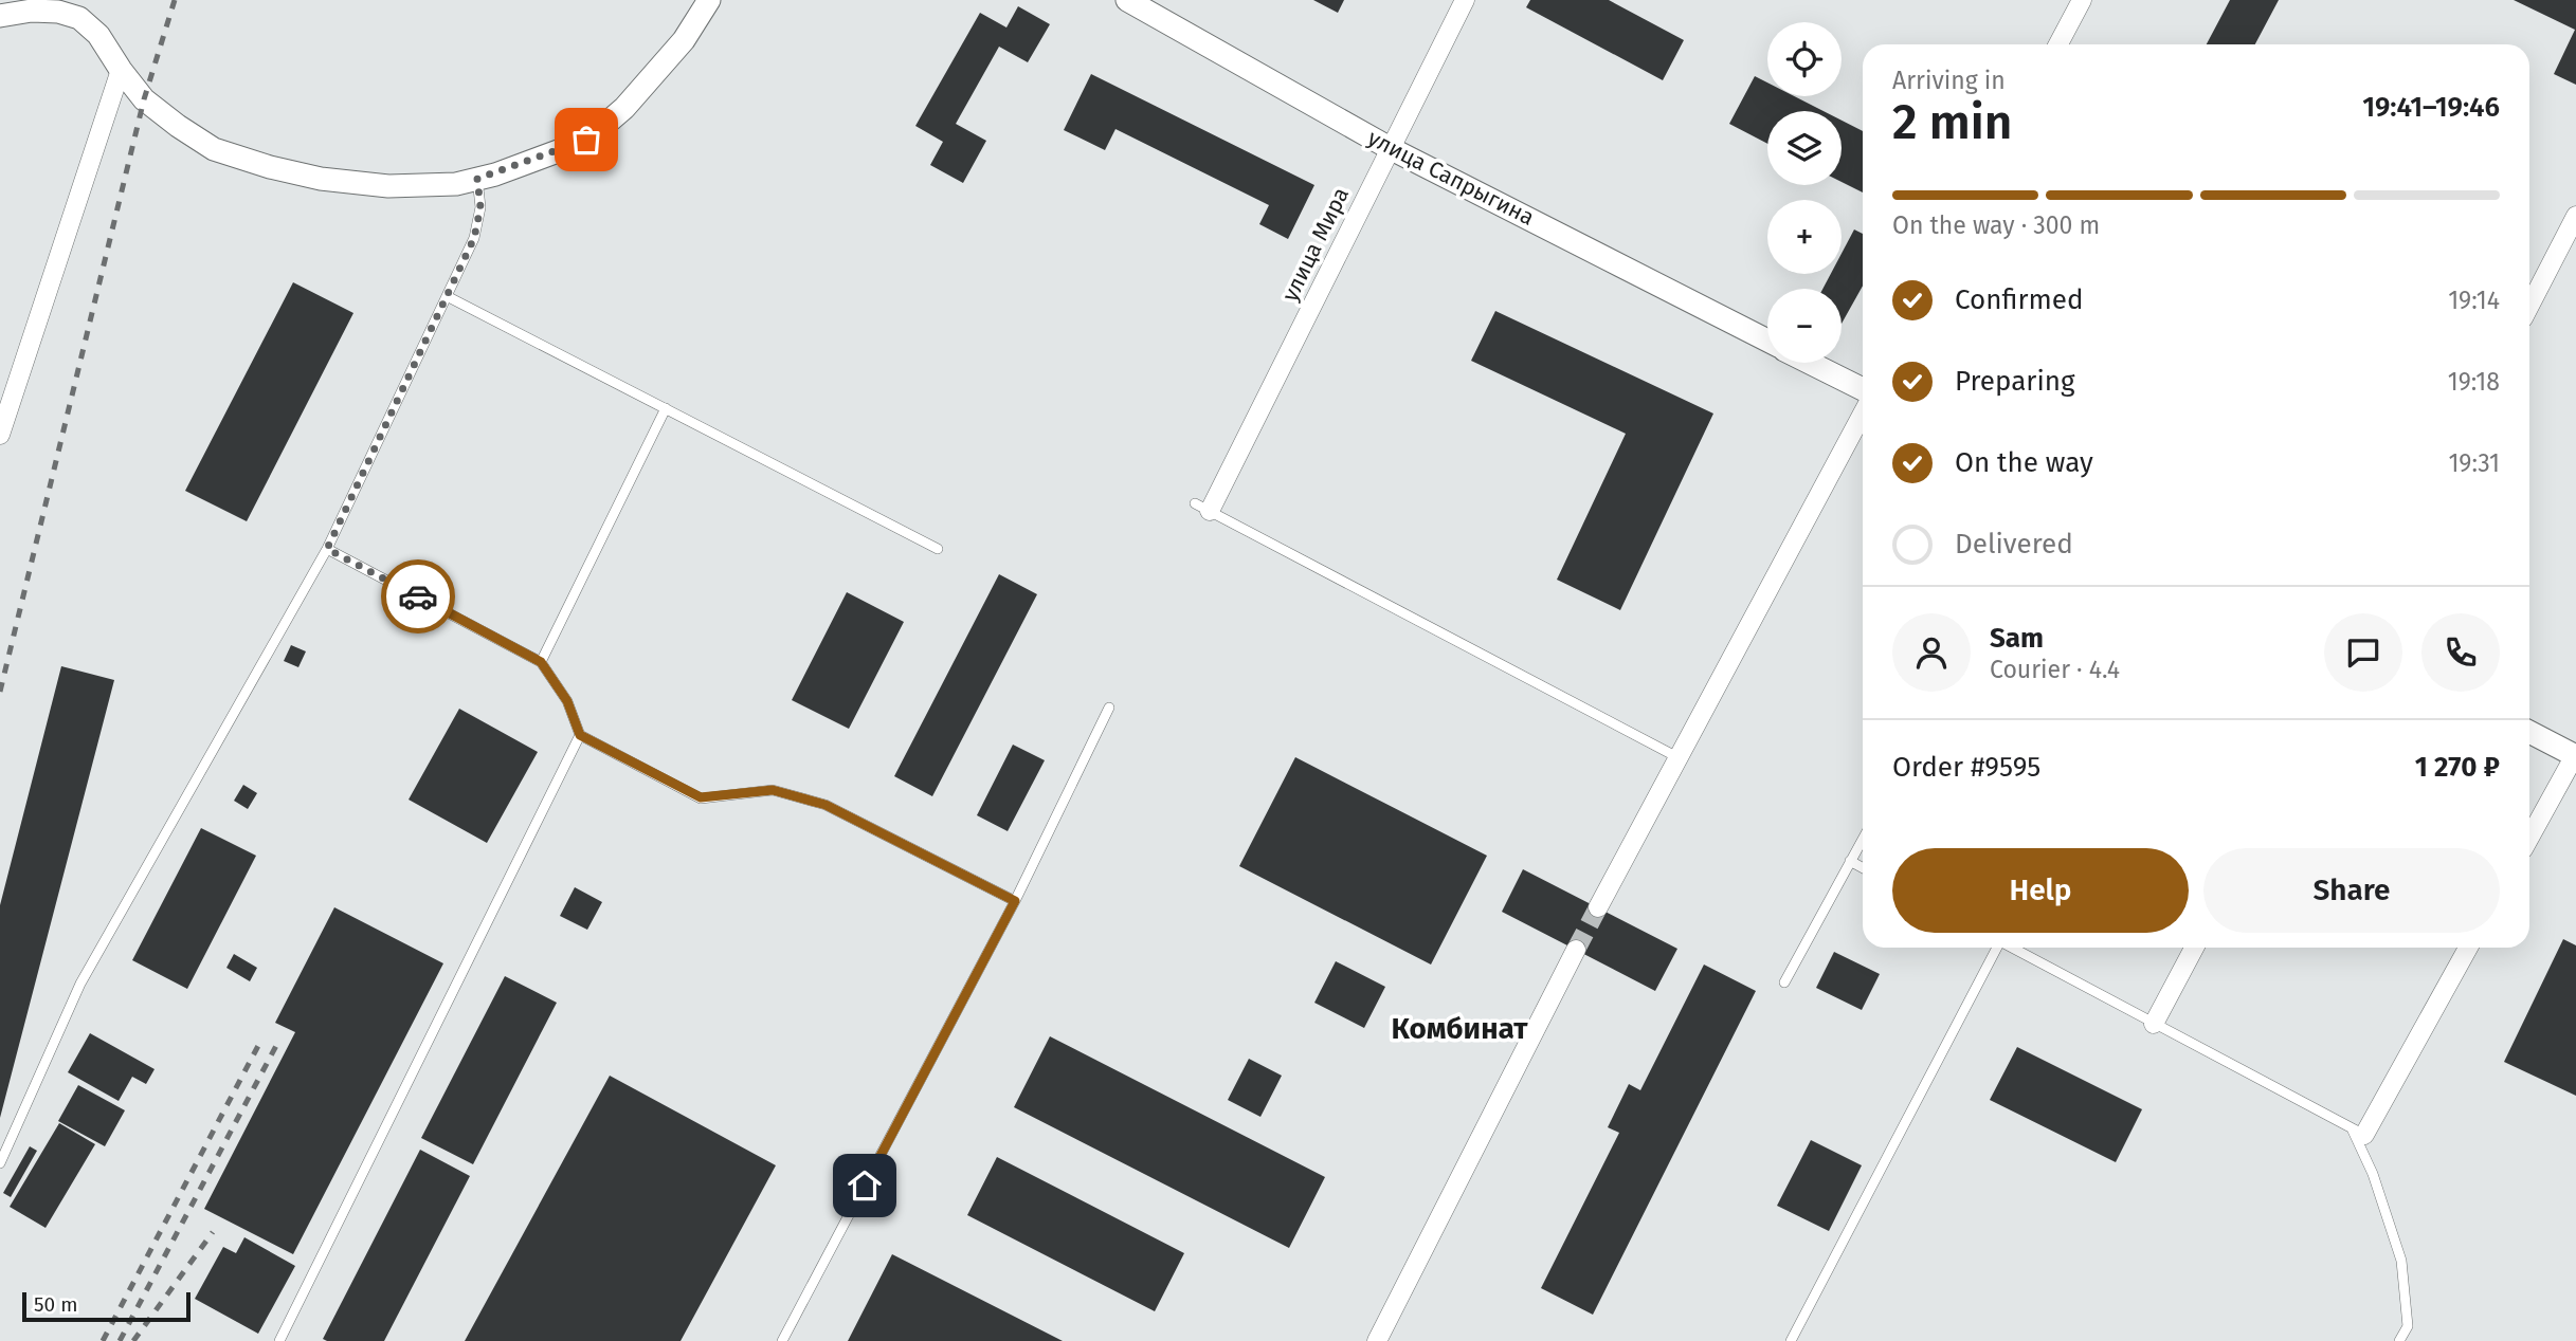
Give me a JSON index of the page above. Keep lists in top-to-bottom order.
{
  "streets": {
    "street": ["улица Сапрыгина", "улица Мира"]
  },
  "crossings": [
    ["улица Сапрыгина", "улица Мира"]
  ],
  "districts": ["Комбинат"],
  "scale_bar": "50 m",
  "page": {
    "map_buttons": ["+", "−"],
    "heading": ["2 min", "Arriving in", "19:41–19:46"],
    "panel": [
      "Sam",
      "Courier · 4.4",
      "Order #9595",
      "1 270 ₽"
    ],
    "bar": "On the way · 300 m",
    "list": [
      ["Confirmed", "19:14"],
      ["Preparing", "19:18"],
      ["On the way", "19:31"],
      "Delivered"
    ],
    "buttons": ["Help", "Share"],
    "scale": "50 m"
  }
}
